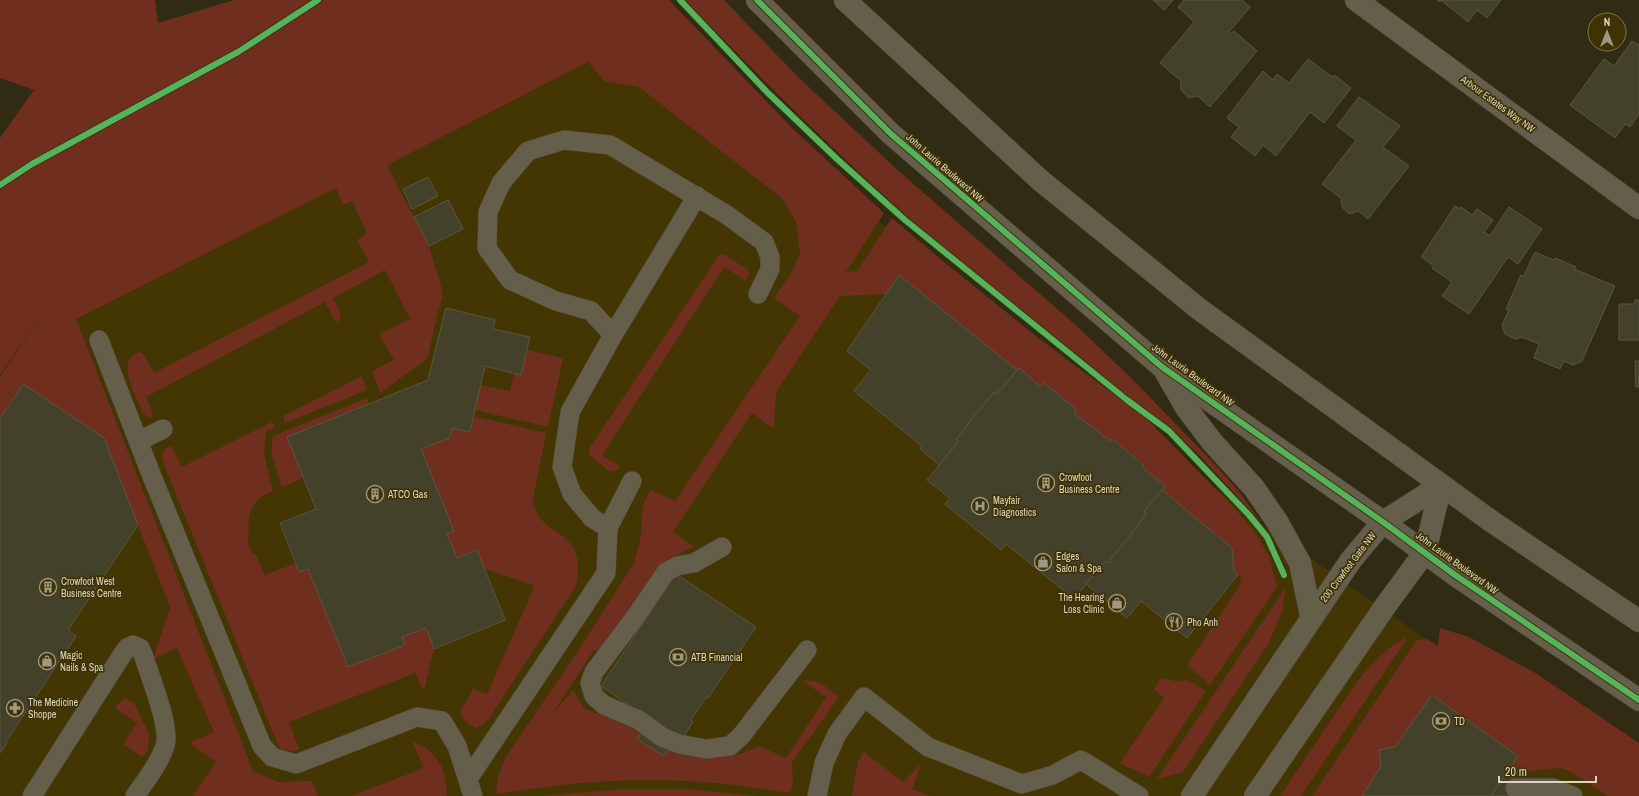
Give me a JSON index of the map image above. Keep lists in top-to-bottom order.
{
  "streets": {
    "street": ["Arbour Estates Way NW", "John Laurie Boulevard NW", "200 Crowfoot Gate NW"]
  },
  "crossings": [
    ["John Laurie Boulevard NW", "200 Crowfoot Gate NW"]
  ],
  "places": {
    "building": ["Crowfoot Business Centre", "ATCO Gas", "Crowfoot West Business Centre"],
    "hospital": ["Mayfair Diagnostics"],
    "shop": ["Edges Salon & Spa", "The Hearing Loss Clinic", "Magic Nails & Spa"],
    "restaurant": ["Pho Anh"],
    "bank": ["ATB Financial", "TD"],
    "pharmacy": ["The Medicine Shoppe"]
  },
  "scale_bar": "20 m",
  "north": "top"
}
